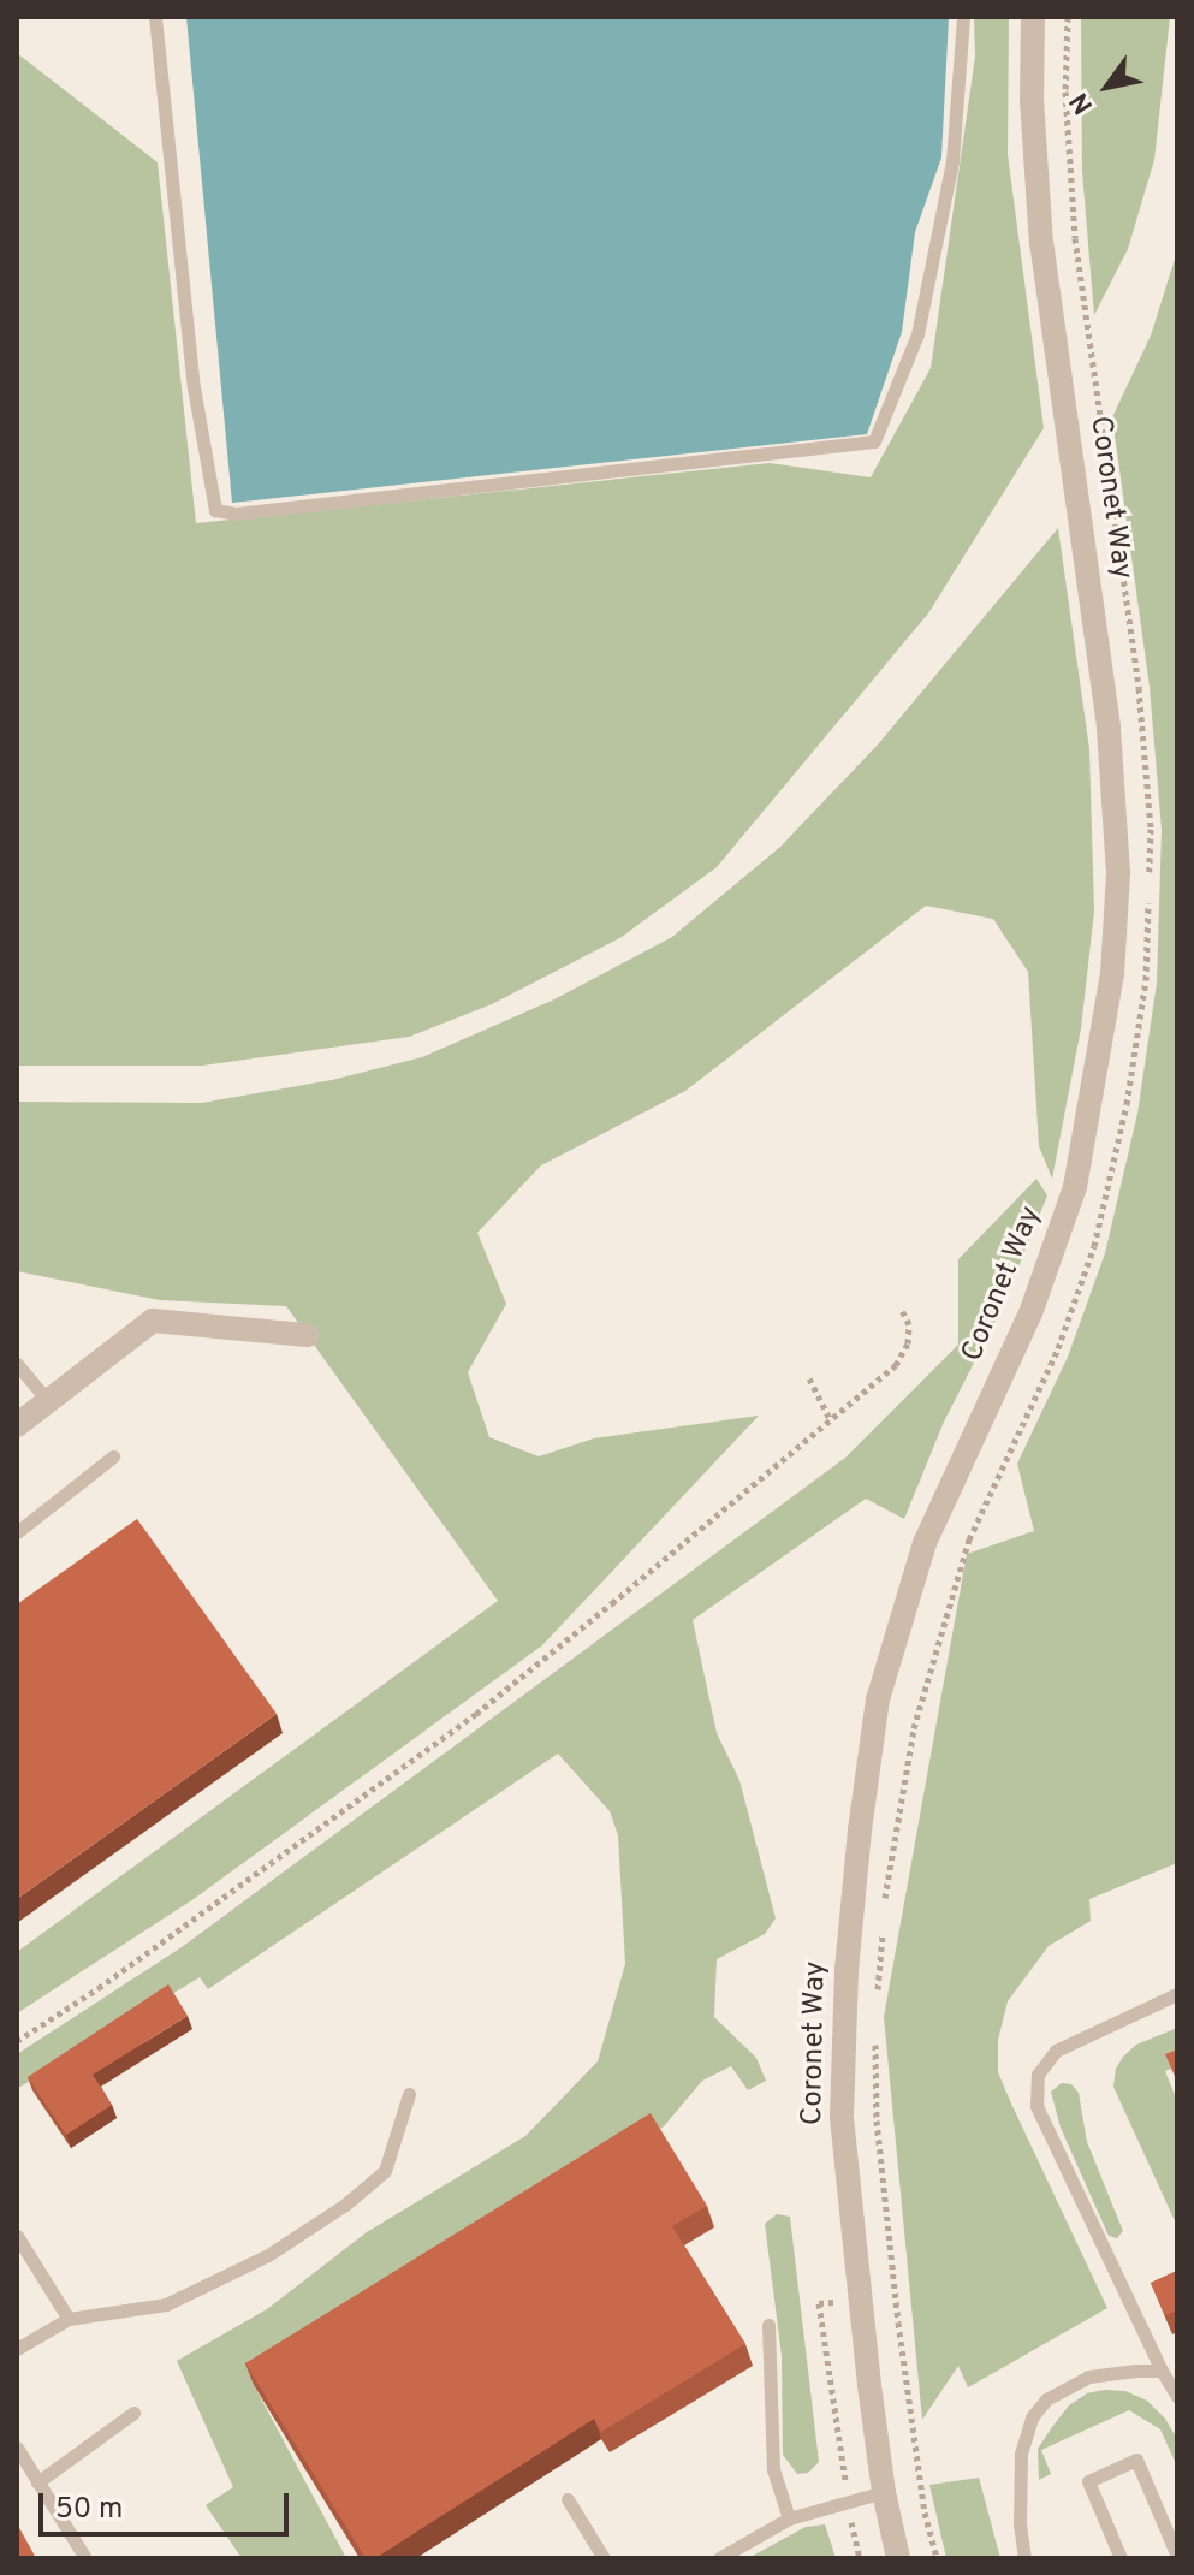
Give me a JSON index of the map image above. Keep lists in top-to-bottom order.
{
  "streets": {
    "street": ["Coronet Way"]
  },
  "scale_bar": "50 m",
  "north": "bottom left"
}
